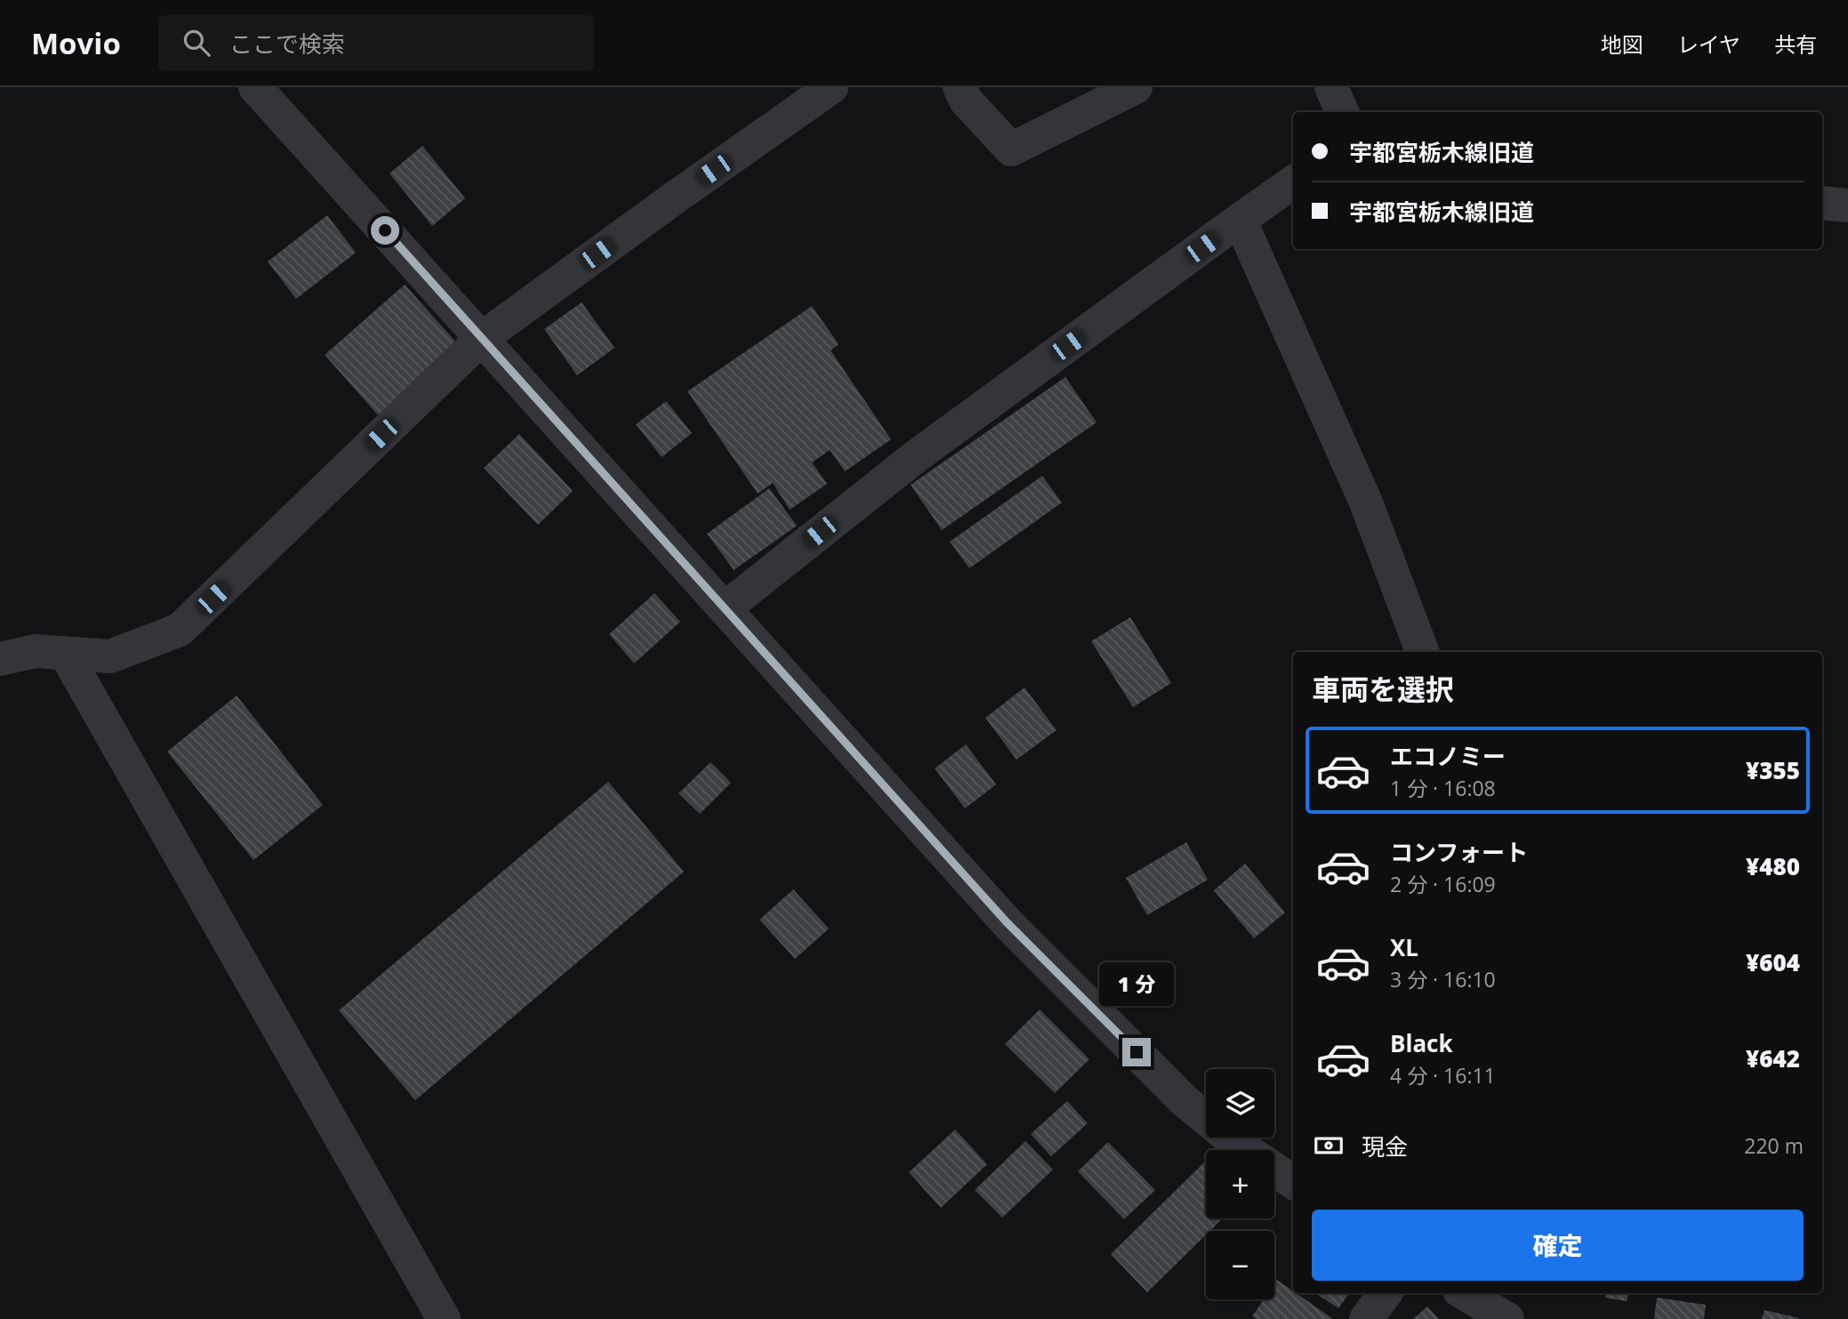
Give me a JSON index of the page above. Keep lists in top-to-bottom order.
{
  "page": {
    "header": "Movio",
    "search": "ここで検索",
    "nav": ["地図", "レイヤ", "共有"],
    "banner": ["宇都宮栃木線旧道", "宇都宮栃木線旧道"],
    "heading": "車両を選択",
    "list": [
      {
        "name": "エコノミー",
        "note": "1 分 · 16:08",
        "value": "¥355"
      },
      {
        "name": "コンフォート",
        "note": "2 分 · 16:09",
        "value": "¥480"
      },
      {
        "name": "XL",
        "note": "3 分 · 16:10",
        "value": "¥604"
      },
      {
        "name": "Black",
        "note": "4 分 · 16:11",
        "value": "¥642"
      }
    ],
    "bubble": "1 分",
    "map_buttons": ["+", "−"],
    "pay": ["現金", "220 m"],
    "buttons": "確定"
  }
}
